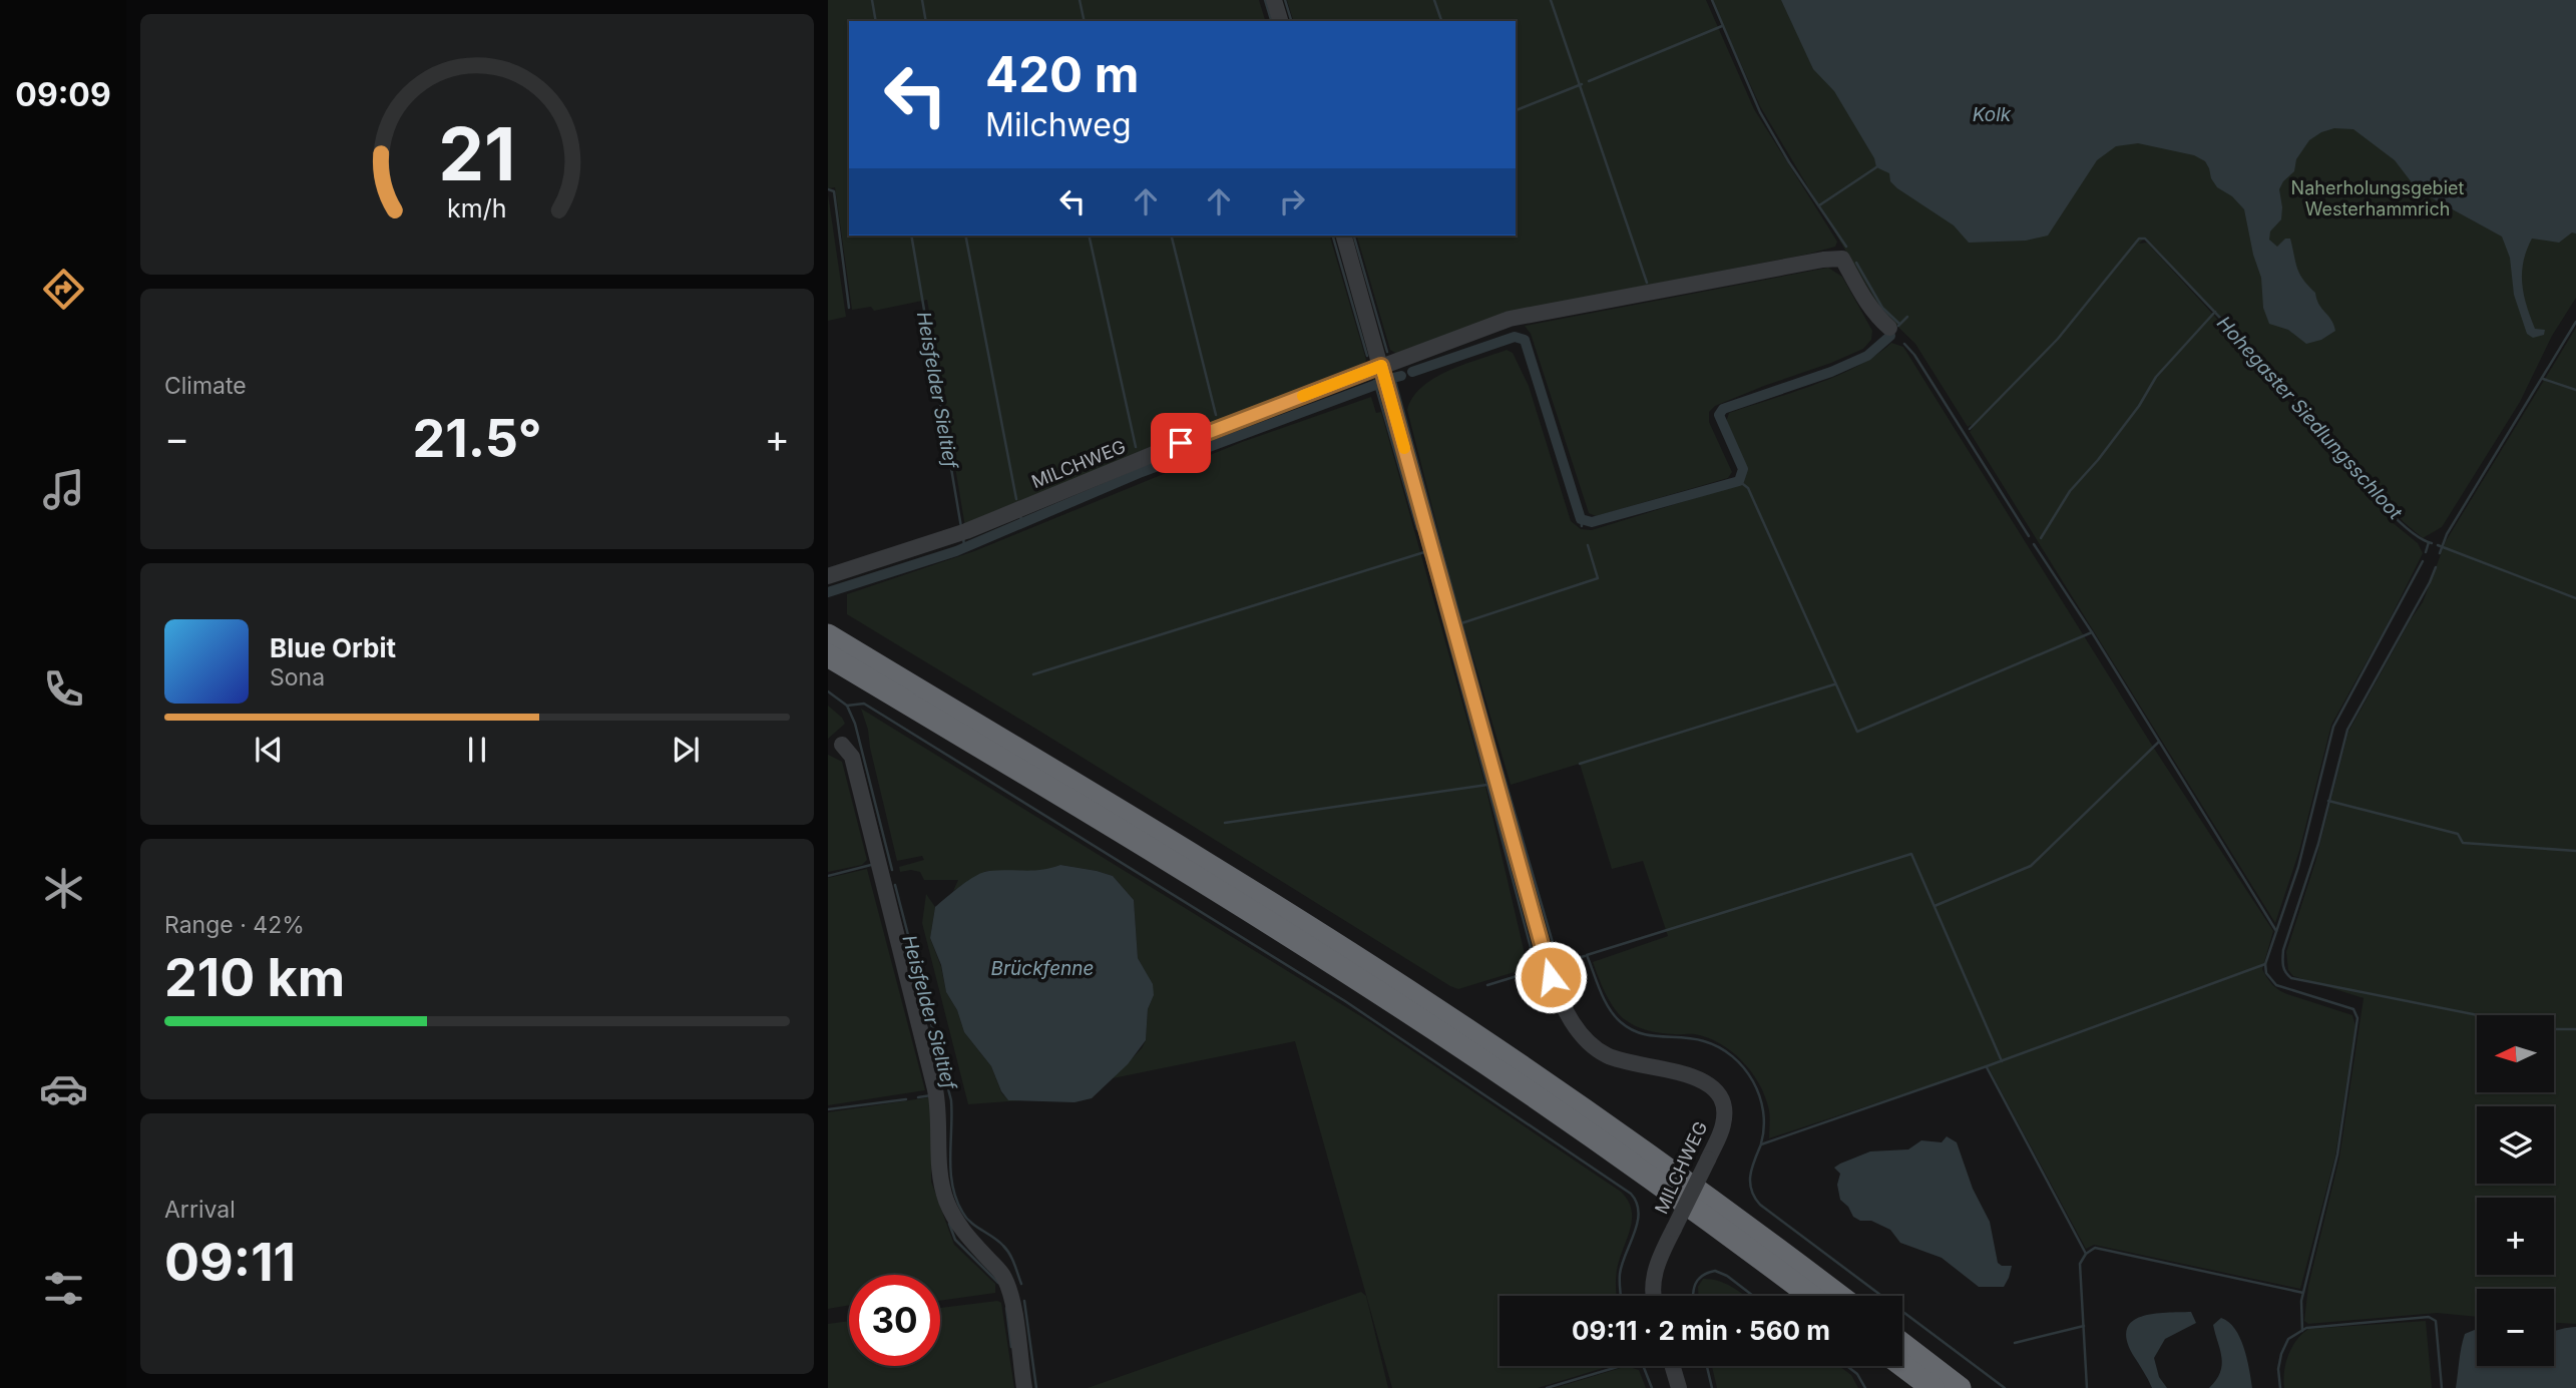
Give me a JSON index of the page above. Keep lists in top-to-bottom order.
{
  "streets": {
    "street": ["MILCHWEG"]
  },
  "water": [
    "Kolk",
    "Heisfelder Sieltief",
    "Hohegaster Siedlungsschloot",
    "Brückfenne"
  ],
  "parks": ["Naherholungsgebiet Westerhammrich"],
  "north": "left",
  "page": {
    "tabs": "09:09",
    "turn": ["420 m", "Milchweg"],
    "tile": [
      "Climate",
      ["Range · 42%", "210 km"],
      ["Arrival", "09:11"]
    ],
    "heat": ["−", "21.5°", "+"],
    "song": ["Blue Orbit", "Sona"],
    "map_buttons": ["+", "−"],
    "limit": "30",
    "trip": "09:11 · 2 min · 560 m",
    "gauge": ["21", "km/h"]
  }
}
